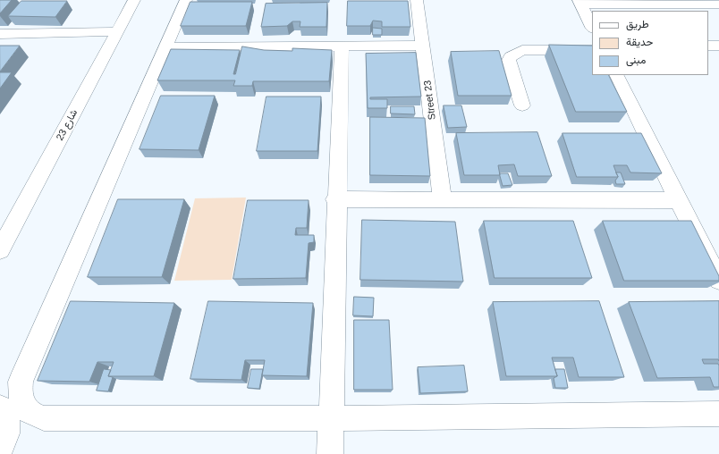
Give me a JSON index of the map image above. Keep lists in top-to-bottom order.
{
  "streets": {
    "street": ["Street 23", "شارع 23"]
  },
  "legend": ["طريق", "حديقة", "مبنى"]
}
